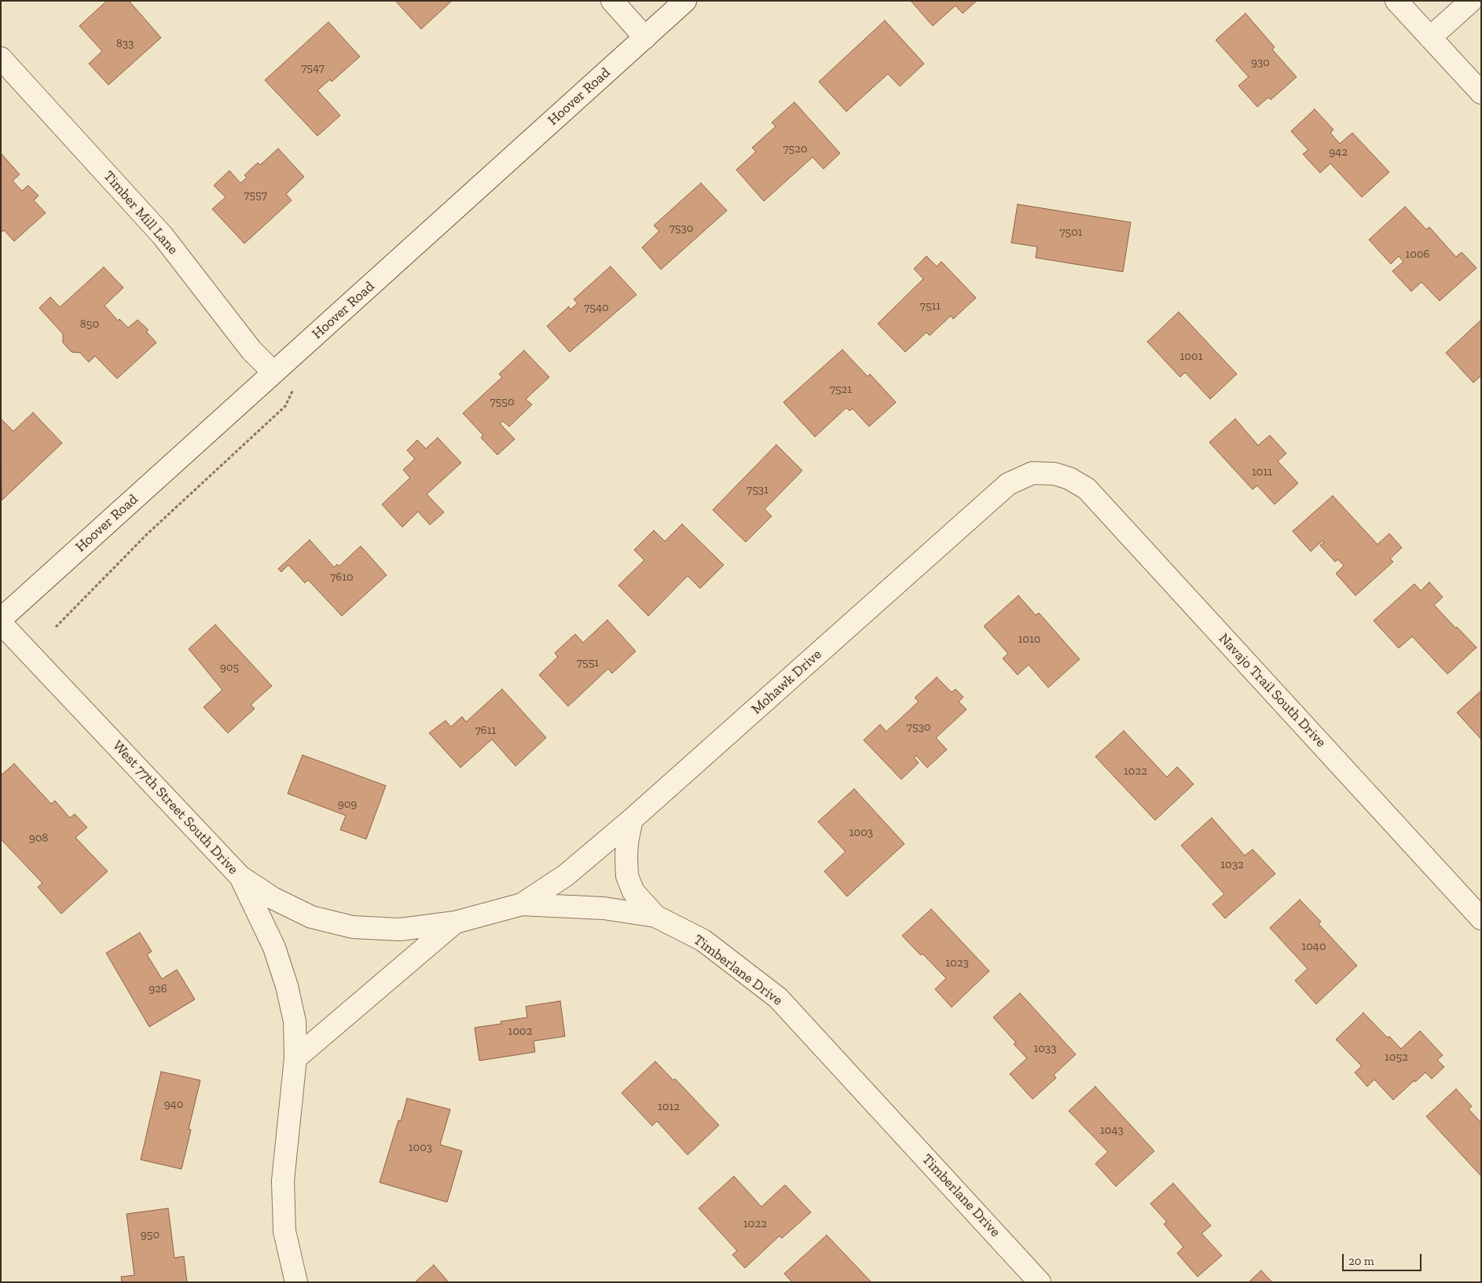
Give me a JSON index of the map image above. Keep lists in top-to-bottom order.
{
  "streets": {
    "street": [
      "Hoover Road",
      "Timber Mill Lane",
      "Mohawk Drive",
      "Navajo Trail South Drive",
      "West 77th Street South Drive",
      "Timberlane Drive"
    ]
  },
  "crossings": [
    ["Hoover Road", "Timber Mill Lane"],
    ["Mohawk Drive", "Navajo Trail South Drive"],
    ["Mohawk Drive", "Timberlane Drive"],
    ["West 77th Street South Drive", "Timberlane Drive"]
  ],
  "house_numbers": [
    "833",
    "930",
    "7547",
    "7520",
    "942",
    "7557",
    "7530",
    "7501",
    "1006",
    "7511",
    "7540",
    "850",
    "1001",
    "7521",
    "7550",
    "1011",
    "7531",
    "7610",
    "1010",
    "7551",
    "905",
    "7530",
    "7611",
    "1022",
    "909",
    "1003",
    "908",
    "1032",
    "1040",
    "1023",
    "926",
    "1002",
    "1033",
    "1052",
    "940",
    "1012",
    "1043",
    "1003",
    "1022",
    "950"
  ],
  "scale_bar": "20 m"
}
